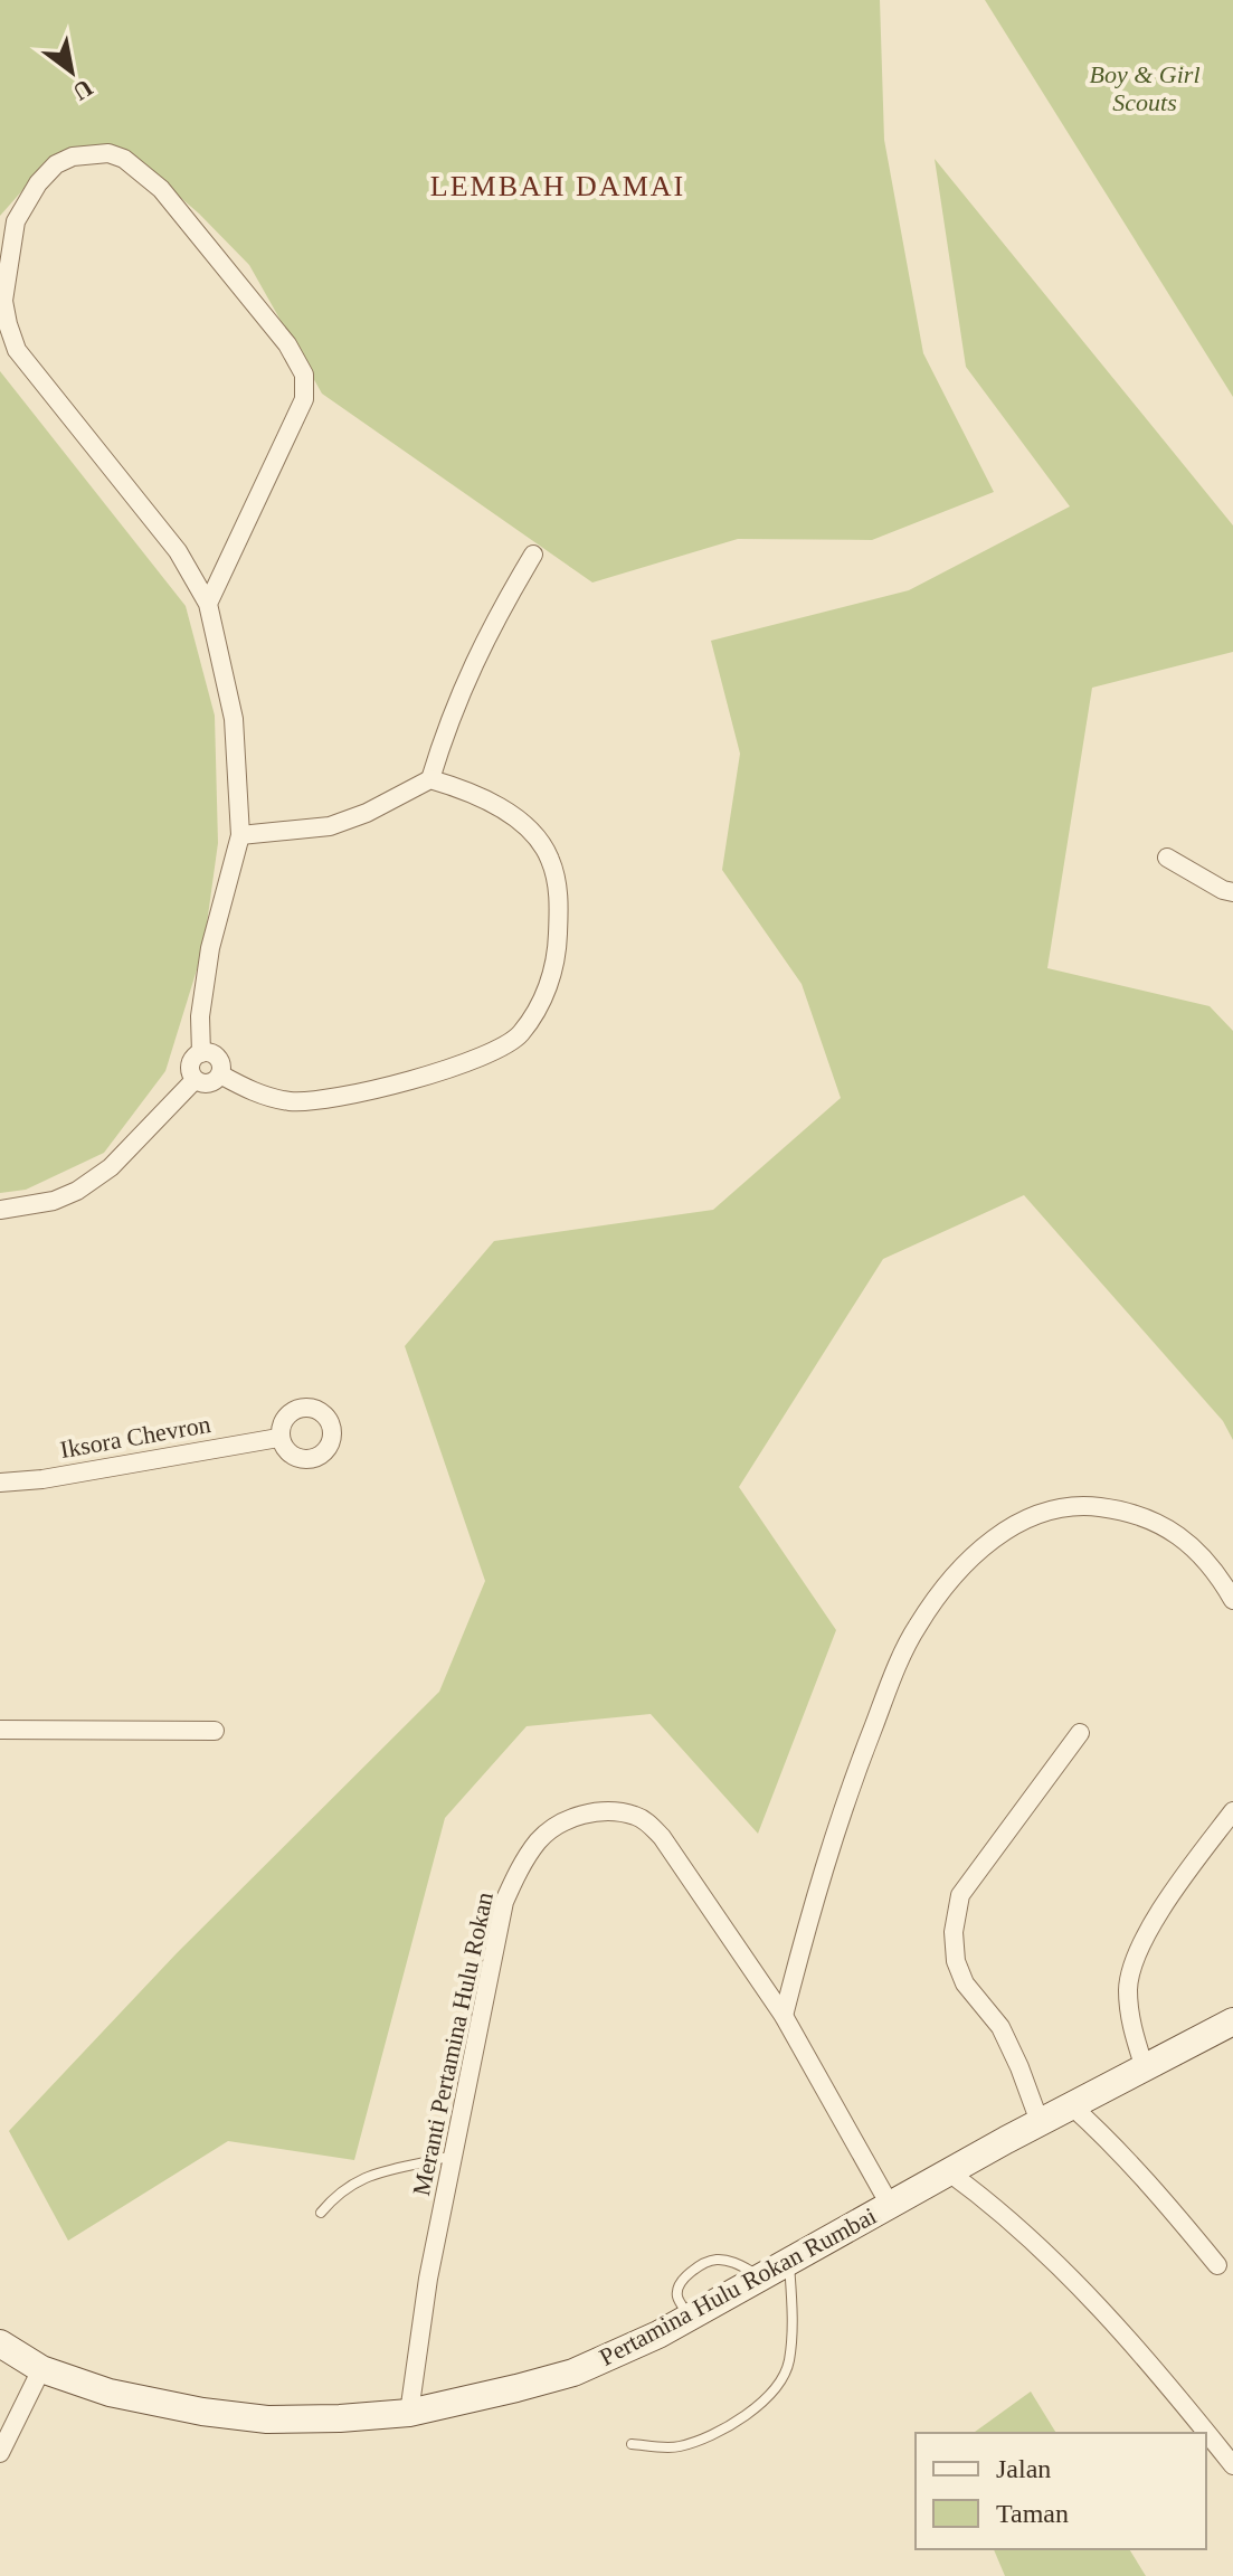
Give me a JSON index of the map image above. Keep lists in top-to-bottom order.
{
  "streets": {
    "street": ["Iksora Chevron", "Meranti Pertamina Hulu Rokan", "Pertamina Hulu Rokan Rumbai"]
  },
  "crossings": [
    ["Meranti Pertamina Hulu Rokan", "Pertamina Hulu Rokan Rumbai"]
  ],
  "districts": ["LEMBAH DAMAI"],
  "parks": ["Boy & Girl Scouts"],
  "legend": ["Jalan", "Taman"],
  "north": "bottom right"
}
